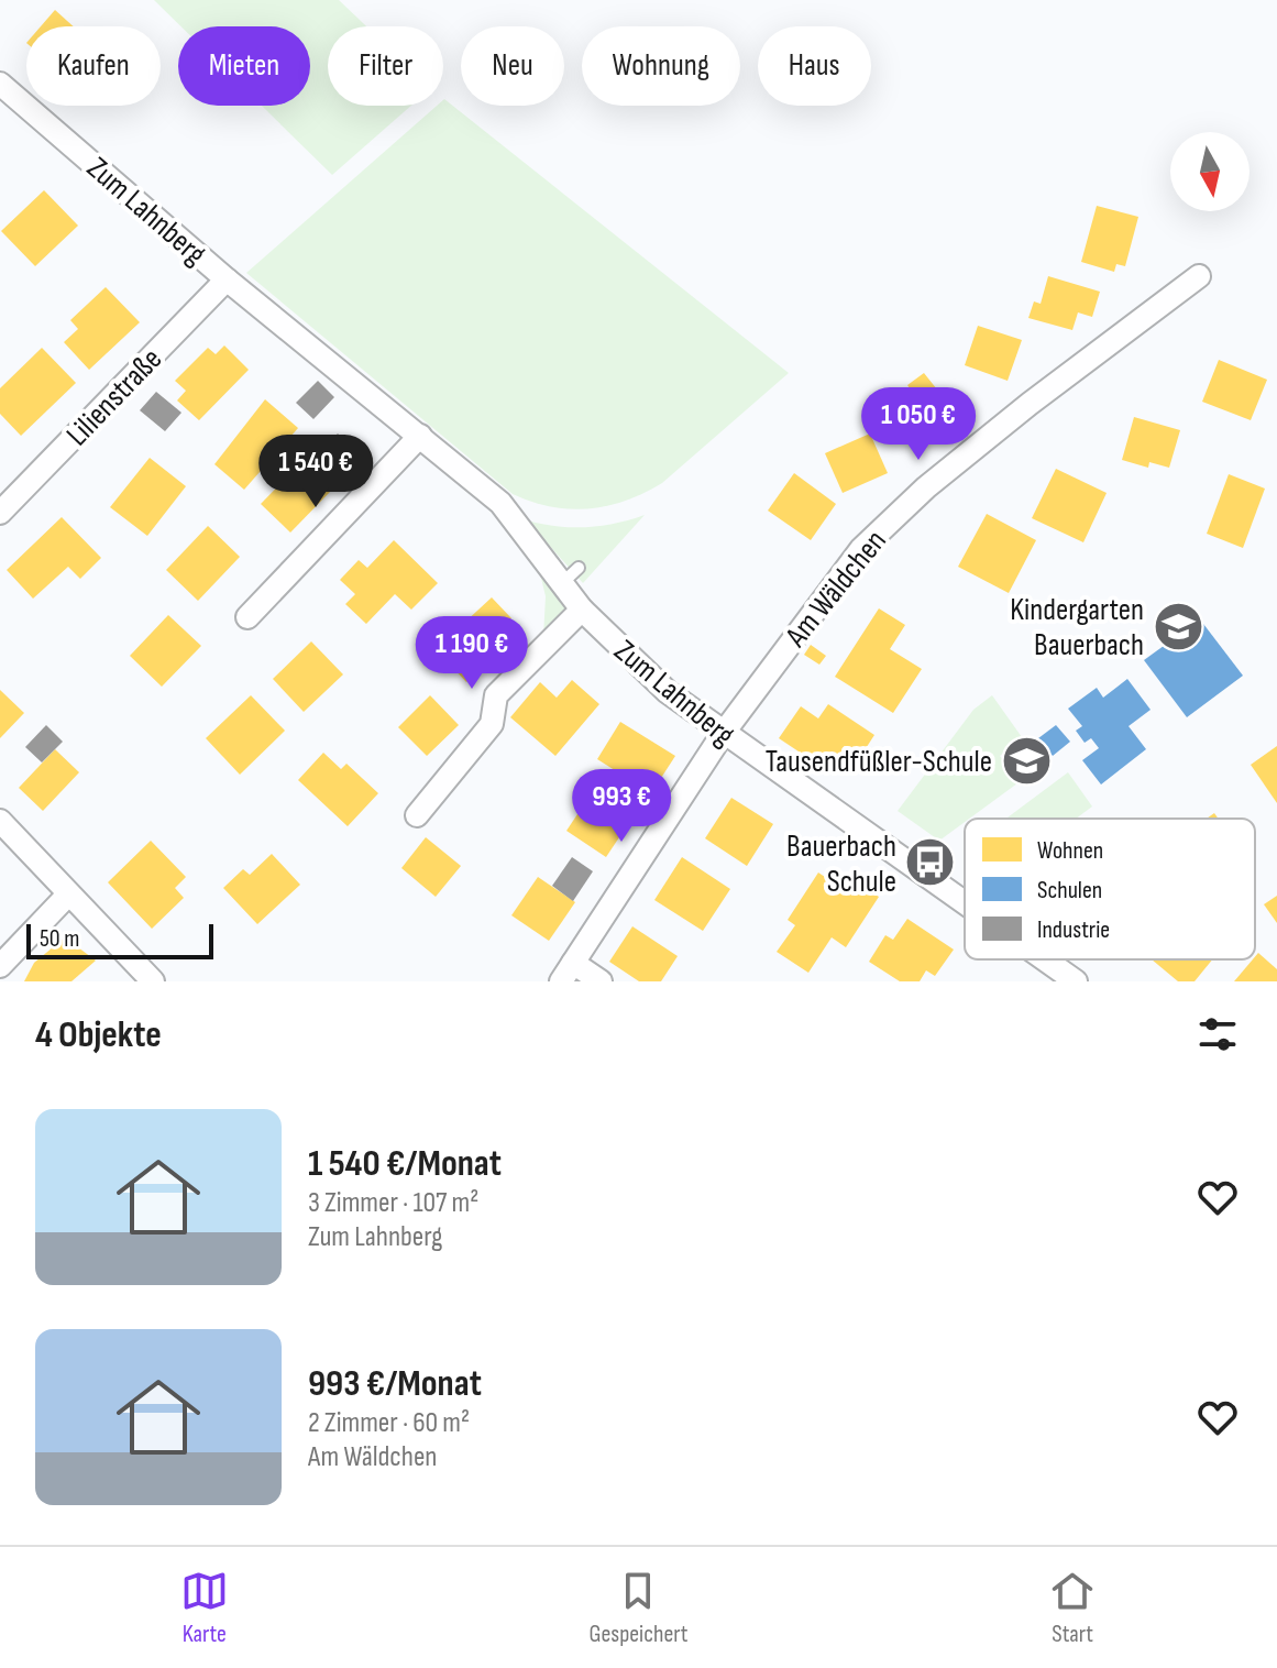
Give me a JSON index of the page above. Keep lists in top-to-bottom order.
{
  "streets": {
    "street": ["Zum Lahnberg", "Lilienstraße", "Am Wäldchen"]
  },
  "crossings": [
    ["Zum Lahnberg", "Lilienstraße"],
    ["Zum Lahnberg", "Am Wäldchen"]
  ],
  "places": {
    "school or university": ["Kindergarten Bauerbach", "Tausendfüßler-Schule"],
    "bus stop": ["Bauerbach Schule"]
  },
  "legend": ["Wohnen", "Schulen", "Industrie"],
  "scale_bar": "50 m",
  "north": "bottom",
  "page": {
    "chip": [
      "Kaufen",
      "Mieten",
      "Filter",
      "Neu",
      "Wohnung",
      "Haus"
    ],
    "price": [
      "1 050 €",
      "1 540 €",
      "1 190 €",
      "993 €"
    ],
    "scale": "50 m",
    "heading": "4 Objekte",
    "list": [
      {
        "name": "1 540 €/Monat",
        "note": "3 Zimmer · 107 m² · Zum Lahnberg"
      },
      {
        "name": "993 €/Monat",
        "note": "2 Zimmer · 60 m² · Am Wäldchen"
      }
    ],
    "tabs": ["Karte", "Gespeichert", "Start"]
  }
}
